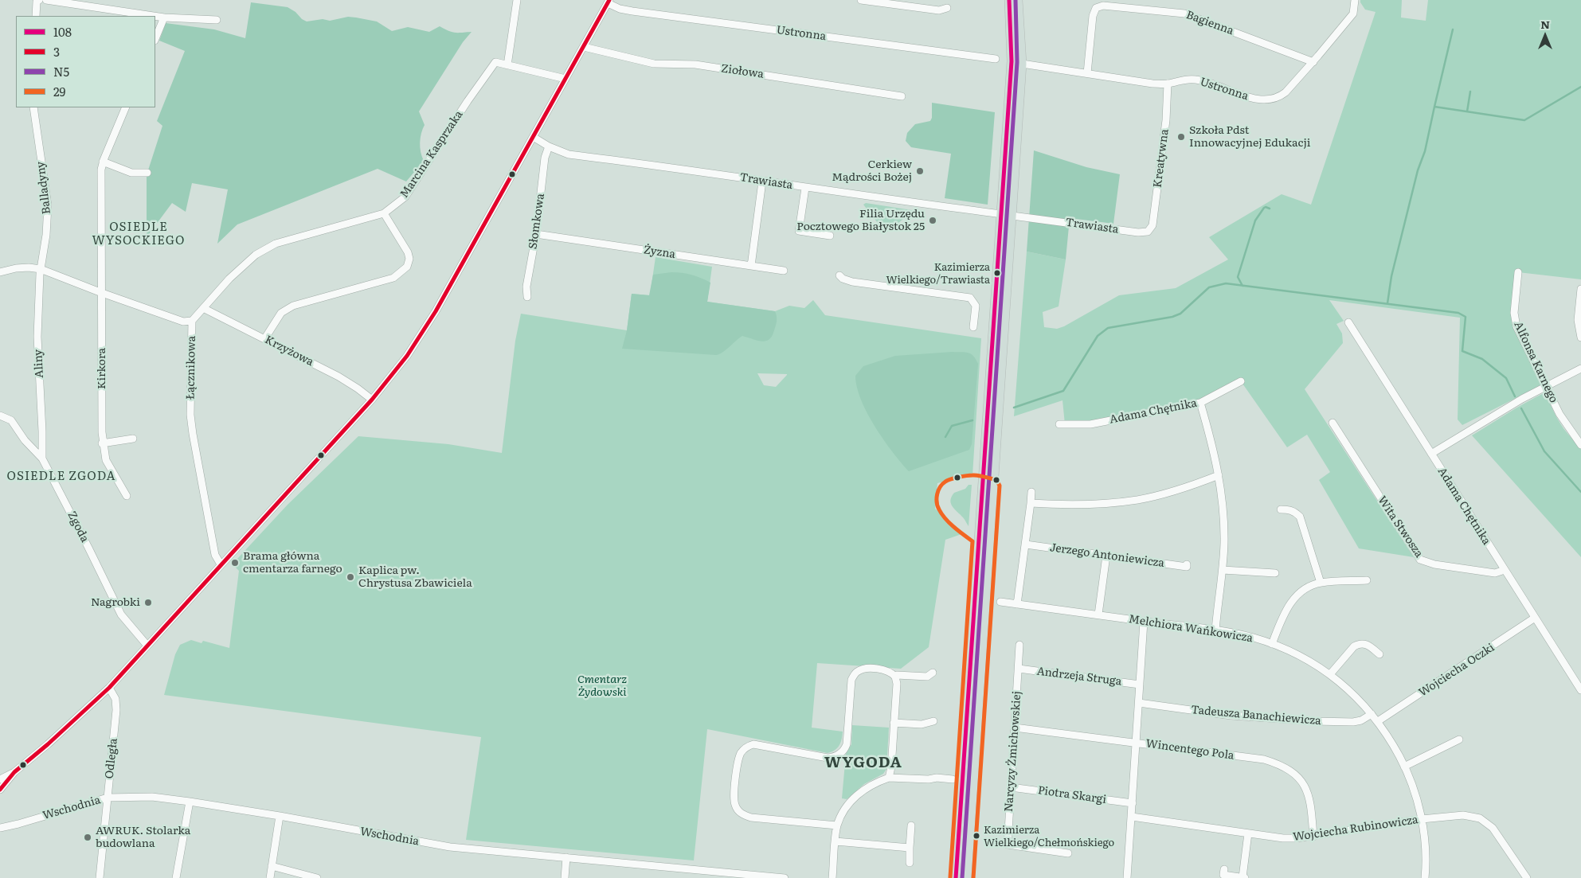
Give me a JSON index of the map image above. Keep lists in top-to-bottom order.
{
  "streets": {
    "street": [
      "Bagienna",
      "Ustronna",
      "Ziołowa",
      "Marcina Kasprzaka",
      "Kreatywna",
      "Trawiasta",
      "Balladyny",
      "Słomkowa",
      "Żyzna",
      "Krzyżowa",
      "Alfonsa Karnego",
      "Aliny",
      "Łącznikowa",
      "Kirkora",
      "Adama Chętnika",
      "Zgoda",
      "Wita Stwosza",
      "Jerzego Antoniewicza",
      "Melchiora Wańkowicza",
      "Wojciecha Oczki",
      "Andrzeja Struga",
      "Tadeusza Banachiewicza",
      "Wincentego Pola",
      "Narcyzy Żmichowskiej",
      "Odległa",
      "Piotra Skargi",
      "Wschodnia",
      "Wojciecha Rubinowicza"
    ]
  },
  "crossings": [
    ["Bagienna", "Ustronna"],
    ["Ustronna", "Kreatywna"],
    ["Marcina Kasprzaka", "Krzyżowa"],
    ["Marcina Kasprzaka", "Łącznikowa"],
    ["Kreatywna", "Trawiasta"],
    ["Trawiasta", "Słomkowa"],
    ["Balladyny", "Aliny"],
    ["Balladyny", "Łącznikowa"],
    ["Słomkowa", "Żyzna"],
    ["Aliny", "Łącznikowa"],
    ["Aliny", "Zgoda"],
    ["Łącznikowa", "Kirkora"],
    ["Adama Chętnika", "Wita Stwosza"],
    ["Adama Chętnika", "Wojciecha Oczki"],
    ["Melchiora Wańkowicza", "Wojciecha Oczki"],
    ["Melchiora Wańkowicza", "Tadeusza Banachiewicza"],
    ["Melchiora Wańkowicza", "Wojciecha Rubinowicza"],
    ["Andrzeja Struga", "Narcyzy Żmichowskiej"],
    ["Wincentego Pola", "Narcyzy Żmichowskiej"],
    ["Wincentego Pola", "Wojciecha Rubinowicza"],
    ["Narcyzy Żmichowskiej", "Piotra Skargi"],
    ["Odległa", "Wschodnia"]
  ],
  "districts": ["OSIEDLE WYSOCKIEGO", "OSIEDLE ZGODA", "WYGODA"],
  "parks": ["Cmentarz Żydowski"],
  "places": [
    "Szkoła Pdst Innowacyjnej Edukacji",
    "Cerkiew Mądrości Bożej",
    "Filia Urzędu Pocztowego Białystok 25",
    "Kazimierza Wielkiego/Trawiasta",
    "Brama główna cmentarza farnego",
    "Kaplica pw. Chrystusa Zbawiciela",
    "Nagrobki",
    "Kazimierza Wielkiego/Chełmońskiego",
    "AWRUK. Stolarka budowlana"
  ],
  "lines": [
    "transit line 108",
    "transit line 3",
    "transit line N5",
    "transit line 29"
  ],
  "legend": [
    "108",
    "3",
    "N5",
    "29"
  ],
  "north": "top"
}
